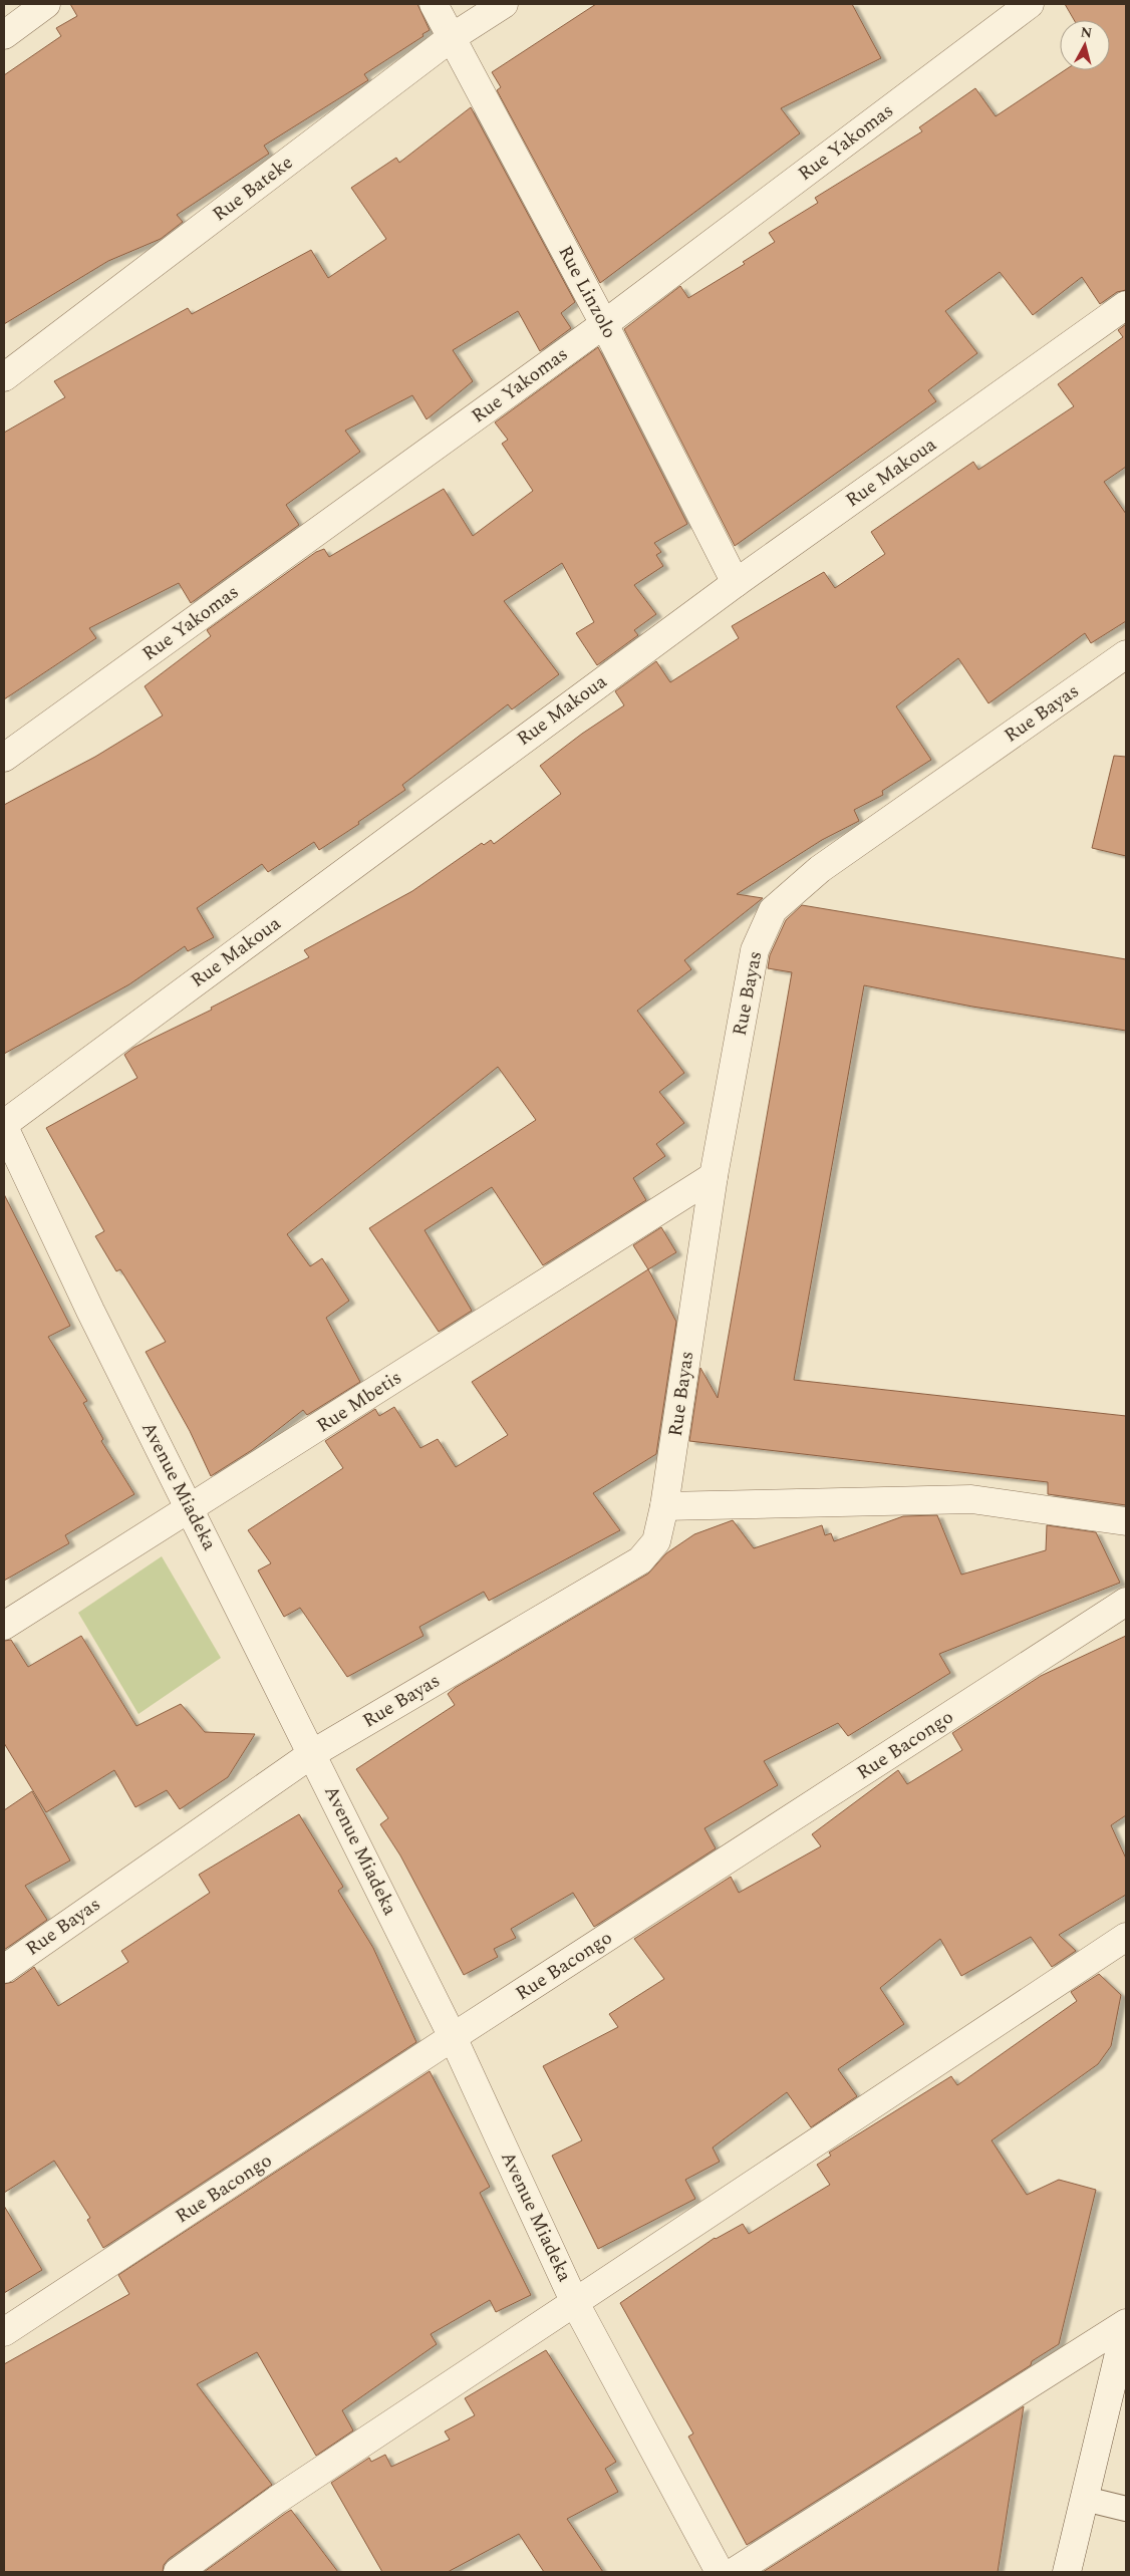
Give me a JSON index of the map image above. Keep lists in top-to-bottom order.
{
  "streets": {
    "street": [
      "Rue Yakomas",
      "Rue Bateke",
      "Rue Linzolo",
      "Rue Makoua",
      "Rue Bayas",
      "Rue Mbetis",
      "Avenue Miadeka",
      "Rue Bacongo"
    ]
  },
  "crossings": [
    ["Rue Yakomas", "Rue Linzolo"],
    ["Rue Bateke", "Rue Linzolo"],
    ["Rue Linzolo", "Rue Makoua"],
    ["Rue Makoua", "Avenue Miadeka"],
    ["Rue Bayas", "Rue Mbetis"],
    ["Rue Bayas", "Avenue Miadeka"],
    ["Rue Mbetis", "Avenue Miadeka"],
    ["Avenue Miadeka", "Rue Bacongo"]
  ],
  "north": "top"
}
